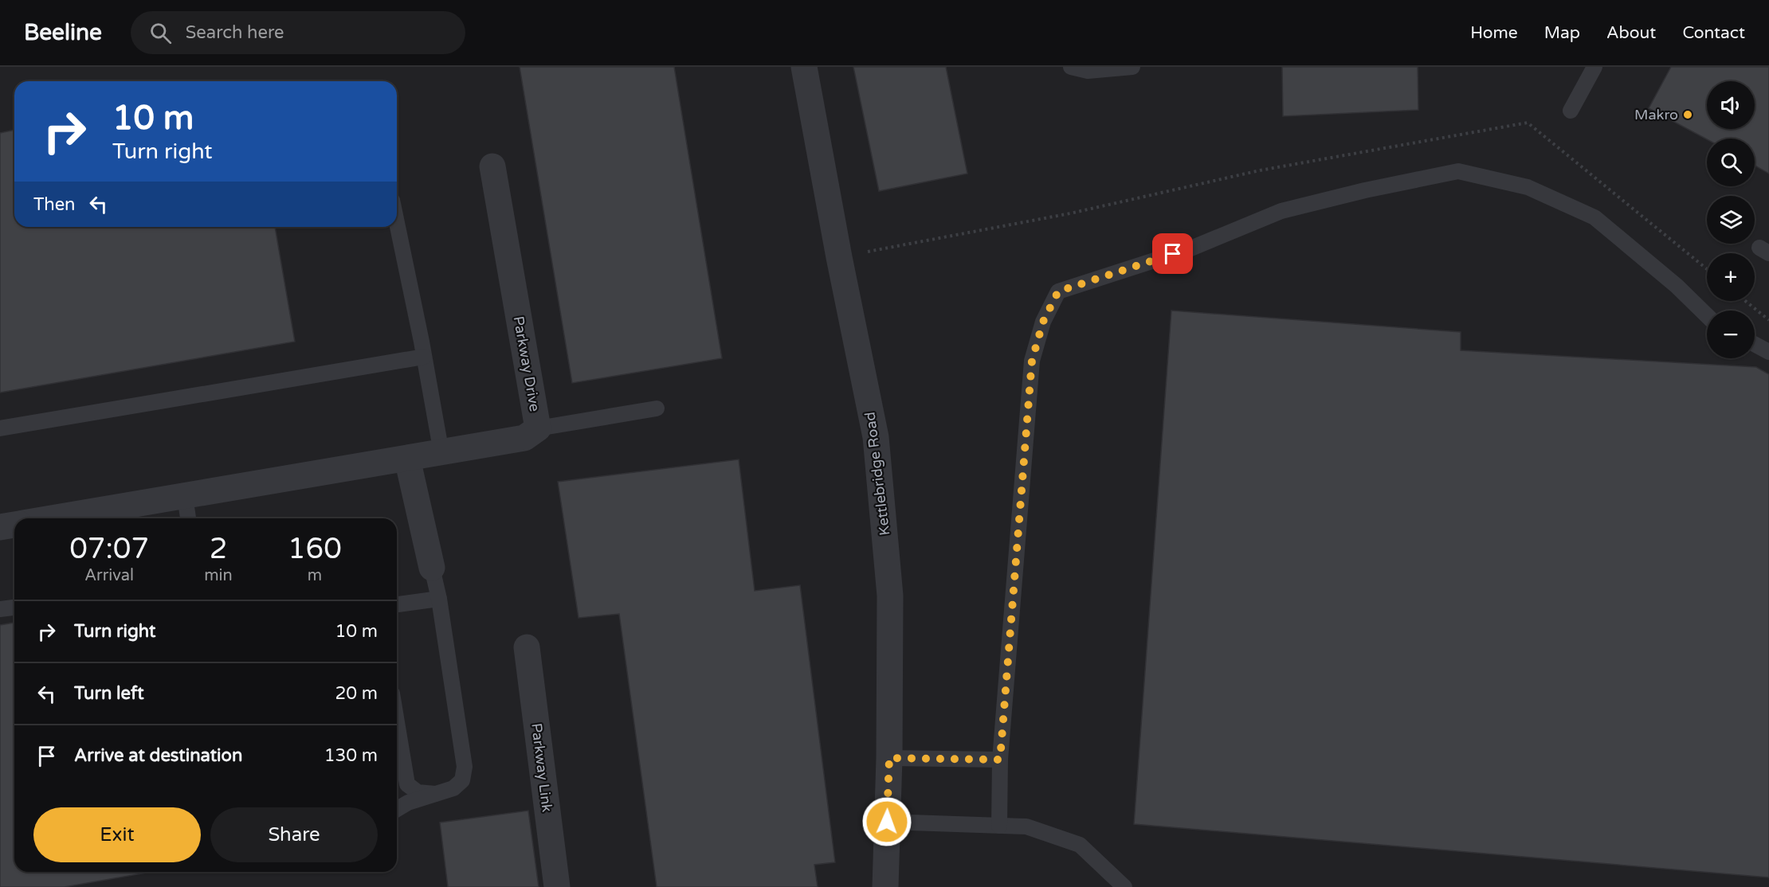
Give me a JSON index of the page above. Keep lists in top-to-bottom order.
{
  "streets": {
    "street": ["Parkway Drive", "Kettlebridge Road", "Parkway Link"]
  },
  "places": ["Makro"],
  "page": {
    "header": "Beeline",
    "search": "Search here",
    "nav": [
      "Home",
      "Map",
      "About",
      "Contact"
    ],
    "map_buttons": ["+", "−"],
    "turn": ["10 m", "Turn right"],
    "then": "Then",
    "eta": [
      "07:07",
      "Arrival",
      "2",
      "min",
      "160",
      "m"
    ],
    "list": [
      {
        "name": "Turn right",
        "value": "10 m"
      },
      {
        "name": "Turn left",
        "value": "20 m"
      },
      {
        "name": "Arrive at destination",
        "value": "130 m"
      }
    ],
    "buttons": ["Exit", "Share"]
  }
}
